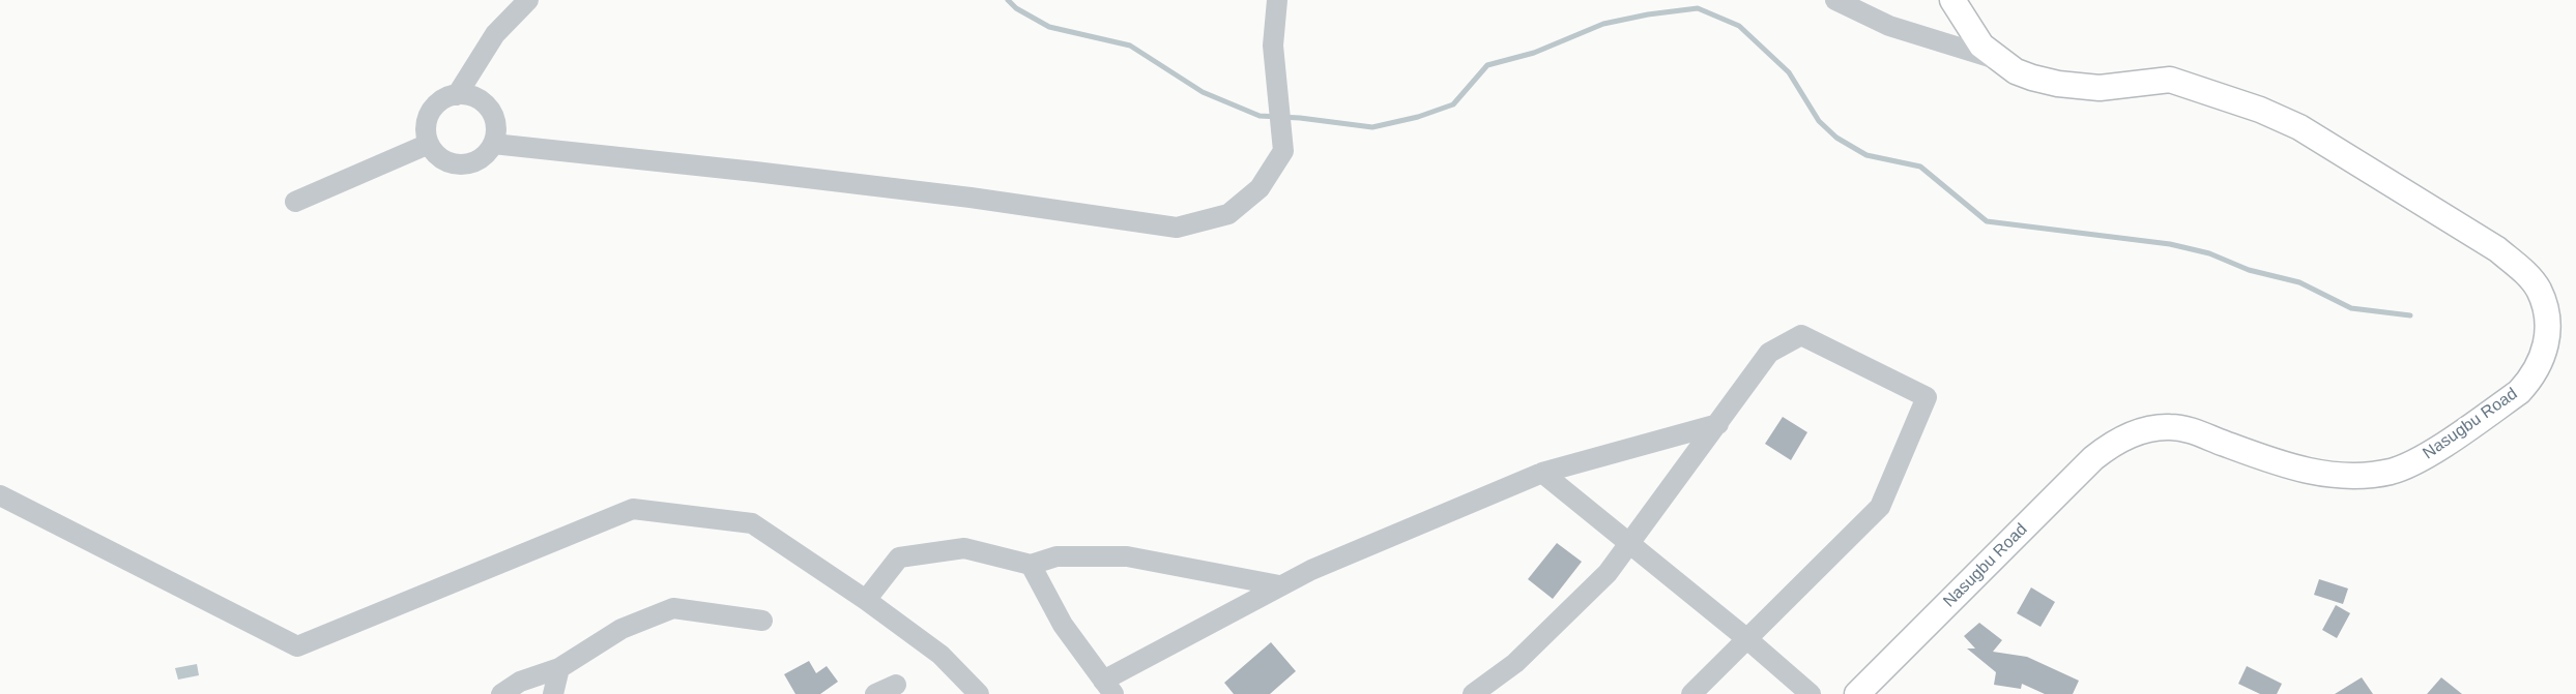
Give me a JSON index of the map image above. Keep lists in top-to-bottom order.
{
  "streets": {
    "main road": ["Nasugbu Road"]
  }
}
